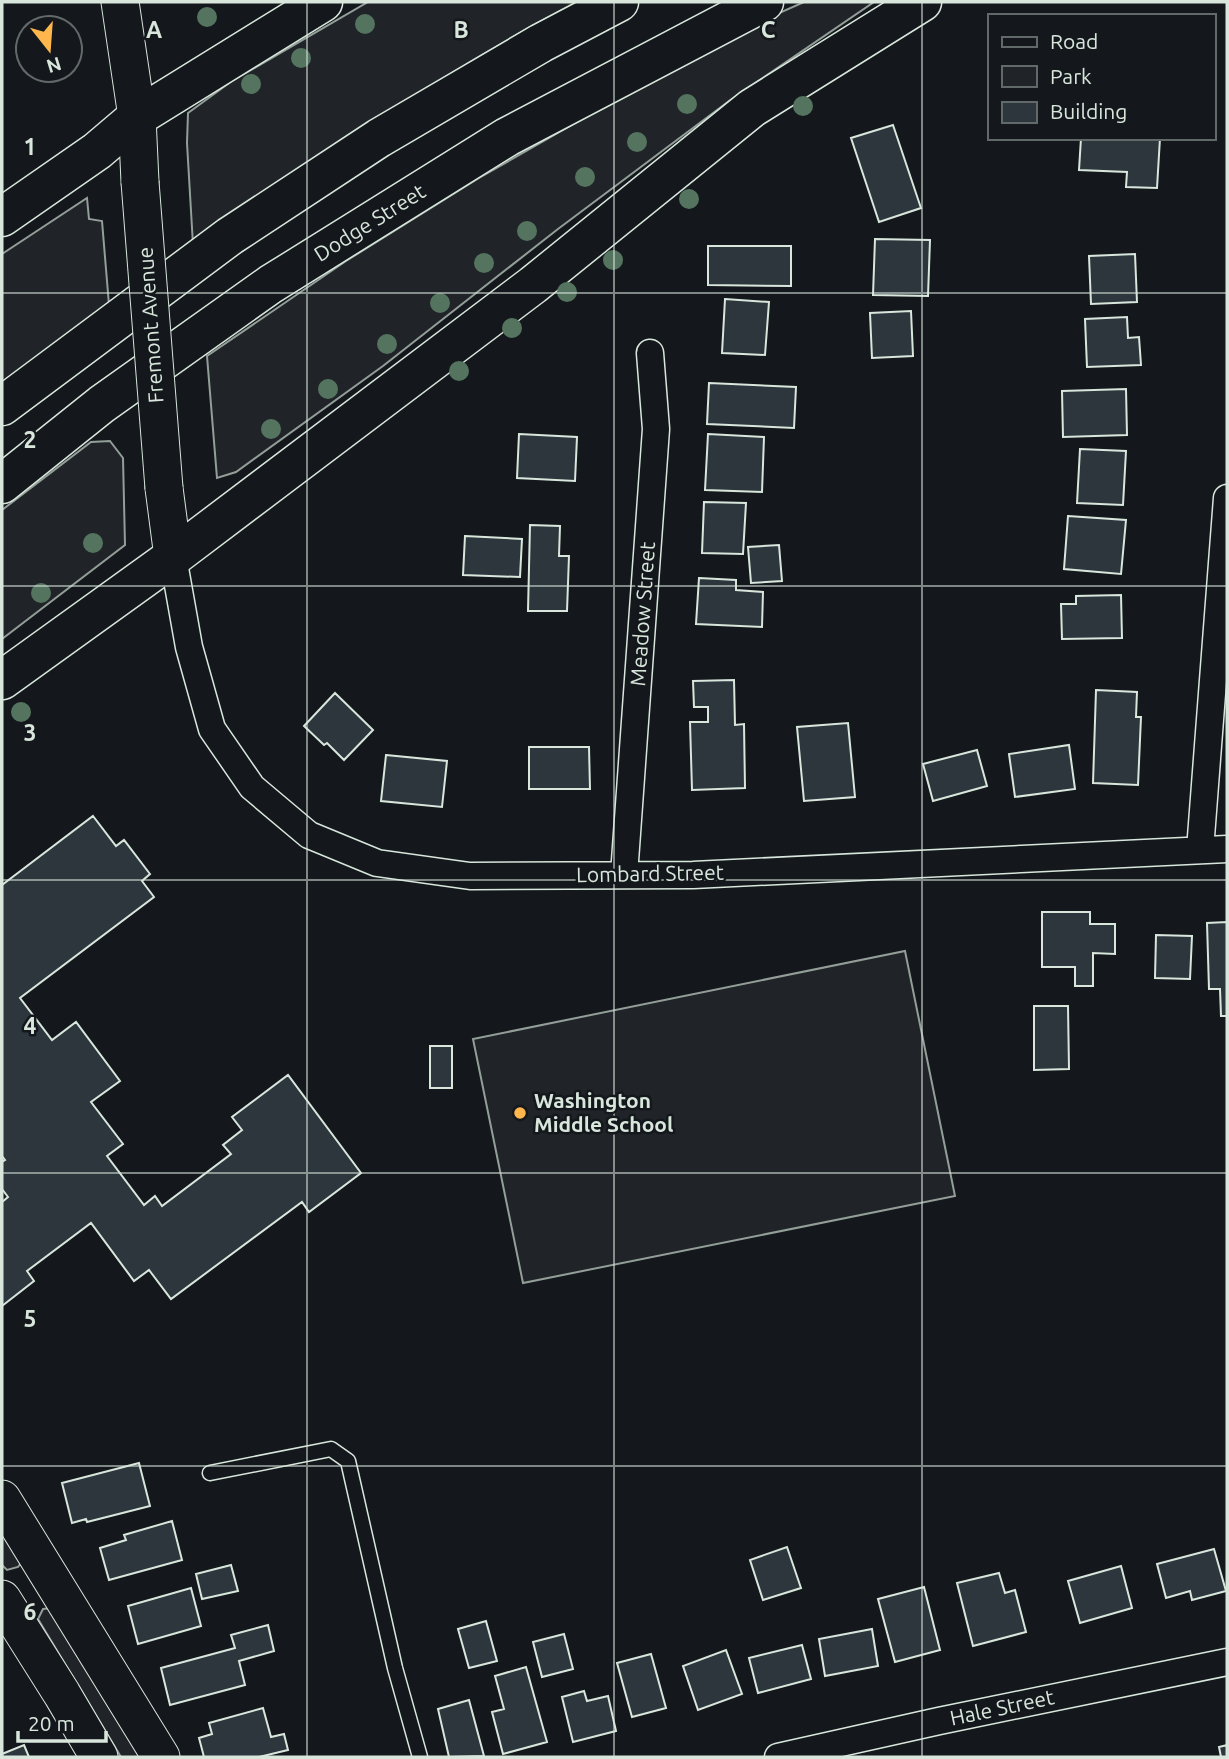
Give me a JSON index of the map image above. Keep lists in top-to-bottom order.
{
  "streets": {
    "main road": ["Dodge Street", "Fremont Avenue"],
    "street": ["Meadow Street", "Lombard Street", "Hale Street"]
  },
  "crossings": [
    ["Fremont Avenue", "Lombard Street"],
    ["Meadow Street", "Lombard Street"]
  ],
  "places": ["Washington Middle School"],
  "legend": ["Road", "Park", "Building"],
  "scale_bar": "20 m",
  "north": "bottom",
  "grid": {
    "columns": ["A", "B", "C"],
    "rows": [
      "1",
      "2",
      "3",
      "4",
      "5",
      "6"
    ]
  }
}
